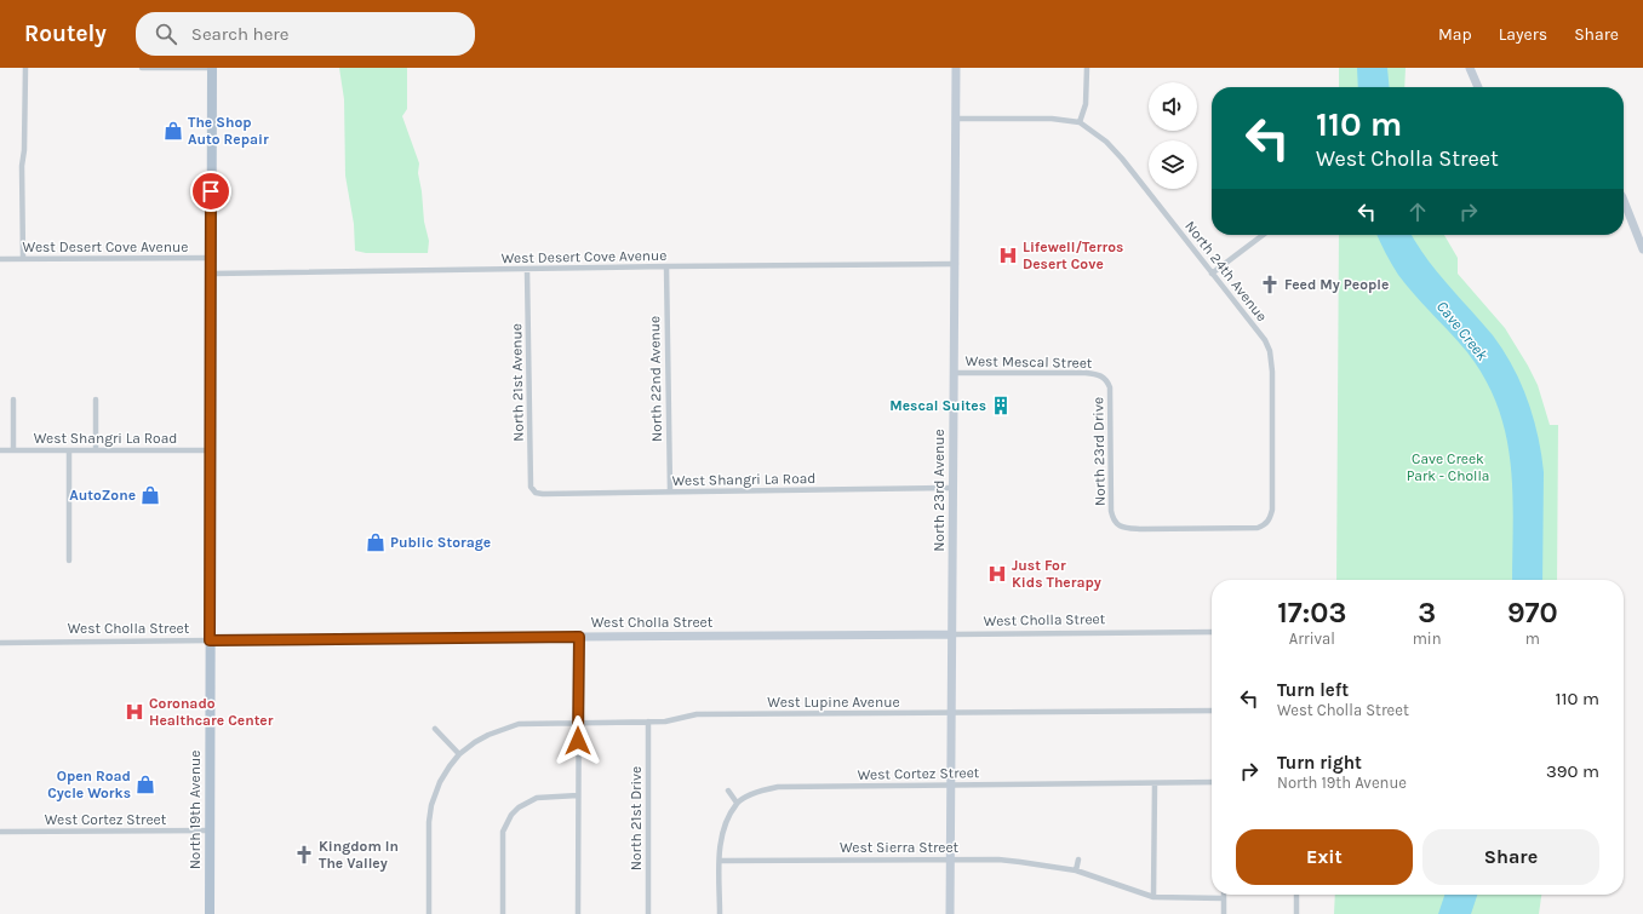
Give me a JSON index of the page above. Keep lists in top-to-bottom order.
{
  "streets": {
    "main road": ["North 19th Avenue"],
    "street": [
      "West Desert Cove Avenue",
      "North 24th Avenue",
      "West Mescal Street",
      "North 22nd Avenue",
      "North 21st Avenue",
      "West Shangri La Road",
      "North 23rd Drive",
      "North 23rd Avenue",
      "West Cholla Street",
      "West Lupine Avenue",
      "West Cortez Street",
      "North 21st Drive",
      "West Sierra Street"
    ]
  },
  "crossings": [
    ["West Desert Cove Avenue", "North 22nd Avenue"],
    ["West Desert Cove Avenue", "North 21st Avenue"],
    ["West Desert Cove Avenue", "North 23rd Avenue"],
    ["West Desert Cove Avenue", "North 19th Avenue"],
    ["North 24th Avenue", "North 23rd Drive"],
    ["West Mescal Street", "North 23rd Drive"],
    ["West Mescal Street", "North 23rd Avenue"],
    ["North 22nd Avenue", "West Shangri La Road"],
    ["North 21st Avenue", "West Shangri La Road"],
    ["West Shangri La Road", "North 23rd Avenue"],
    ["West Shangri La Road", "North 19th Avenue"],
    ["North 23rd Avenue", "West Cholla Street"],
    ["North 23rd Avenue", "West Lupine Avenue"],
    ["North 23rd Avenue", "West Cortez Street"],
    ["North 23rd Avenue", "West Sierra Street"],
    ["West Cholla Street", "North 19th Avenue"],
    ["West Lupine Avenue", "North 21st Drive"],
    ["West Cortez Street", "North 19th Avenue"]
  ],
  "water": ["Cave Creek"],
  "parks": ["Cave Creek Park - Cholla"],
  "places": {
    "shop": [
      "The Shop Auto Repair",
      "AutoZone",
      "Public Storage",
      "Open Road Cycle Works"
    ],
    "hospital": ["Lifewell/Terros Desert Cove", "Just For Kids Therapy", "Coronado Healthcare Center"],
    "church": ["Feed My People", "Kingdom In The Valley"],
    "building": ["Mescal Suites"]
  },
  "page": {
    "header": "Routely",
    "search": "Search here",
    "nav": ["Map", "Layers", "Share"],
    "turn": ["110 m", "West Cholla Street"],
    "eta": [
      "17:03",
      "Arrival",
      "3",
      "min",
      "970",
      "m"
    ],
    "list": [
      {
        "name": "Turn left",
        "note": "West Cholla Street",
        "value": "110 m"
      },
      {
        "name": "Turn right",
        "note": "North 19th Avenue",
        "value": "390 m"
      }
    ],
    "buttons": ["Exit", "Share"]
  }
}
